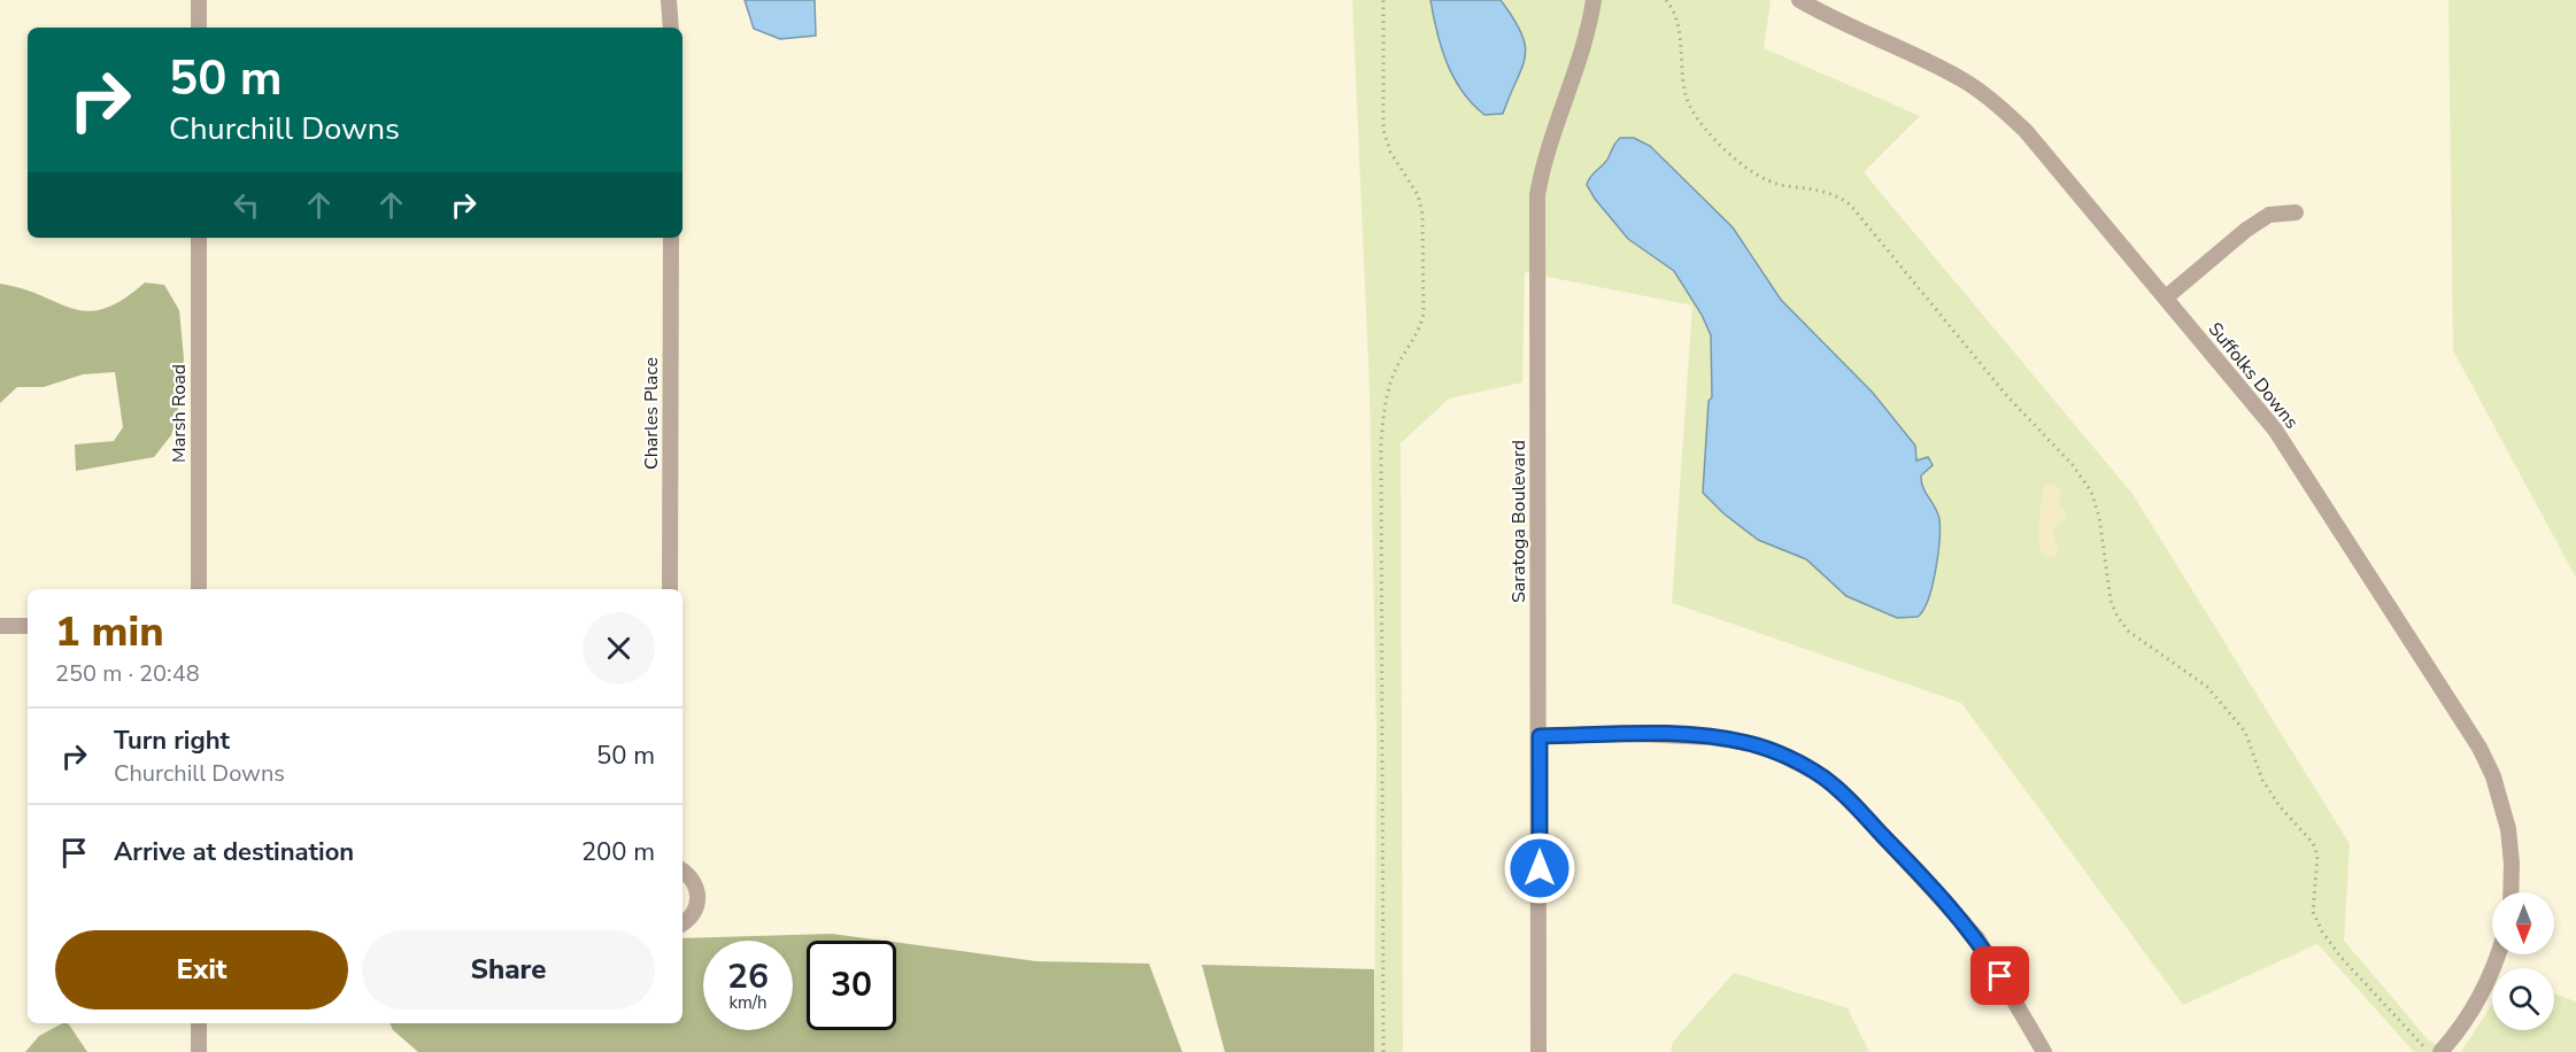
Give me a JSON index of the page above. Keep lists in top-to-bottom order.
{
  "streets": {
    "street": [
      "Suffolks Downs",
      "Marsh Road",
      "Charles Place",
      "Saratoga Boulevard"
    ]
  },
  "north": "bottom",
  "page": {
    "turn": ["50 m", "Churchill Downs"],
    "heading": ["1 min", "250 m · 20:48"],
    "list": [
      {
        "name": "Turn right",
        "note": "Churchill Downs",
        "value": "50 m"
      },
      {
        "name": "Arrive at destination",
        "value": "200 m"
      }
    ],
    "buttons": ["Exit", "Share"],
    "speed": "26 km/h",
    "limit": "30"
  }
}
